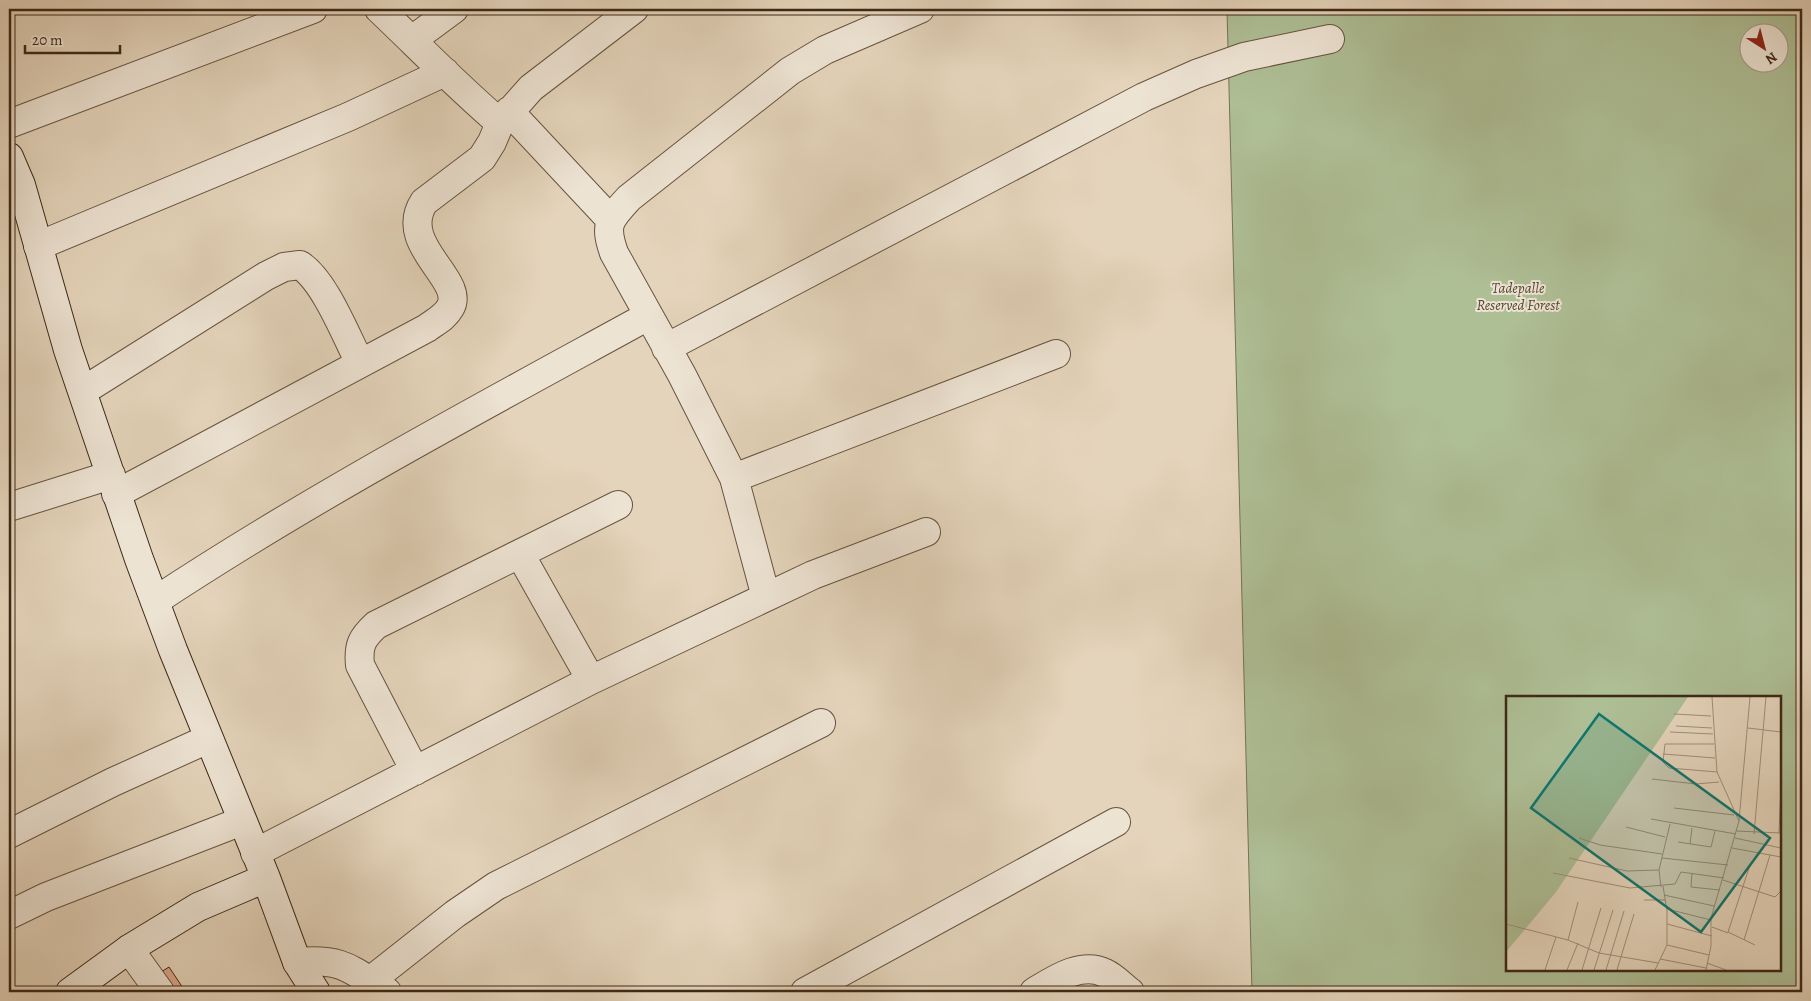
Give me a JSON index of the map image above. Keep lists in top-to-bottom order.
{
  "parks": ["Tadepalle Reserved Forest"],
  "scale_bar": "20 m",
  "north": "bottom right"
}
